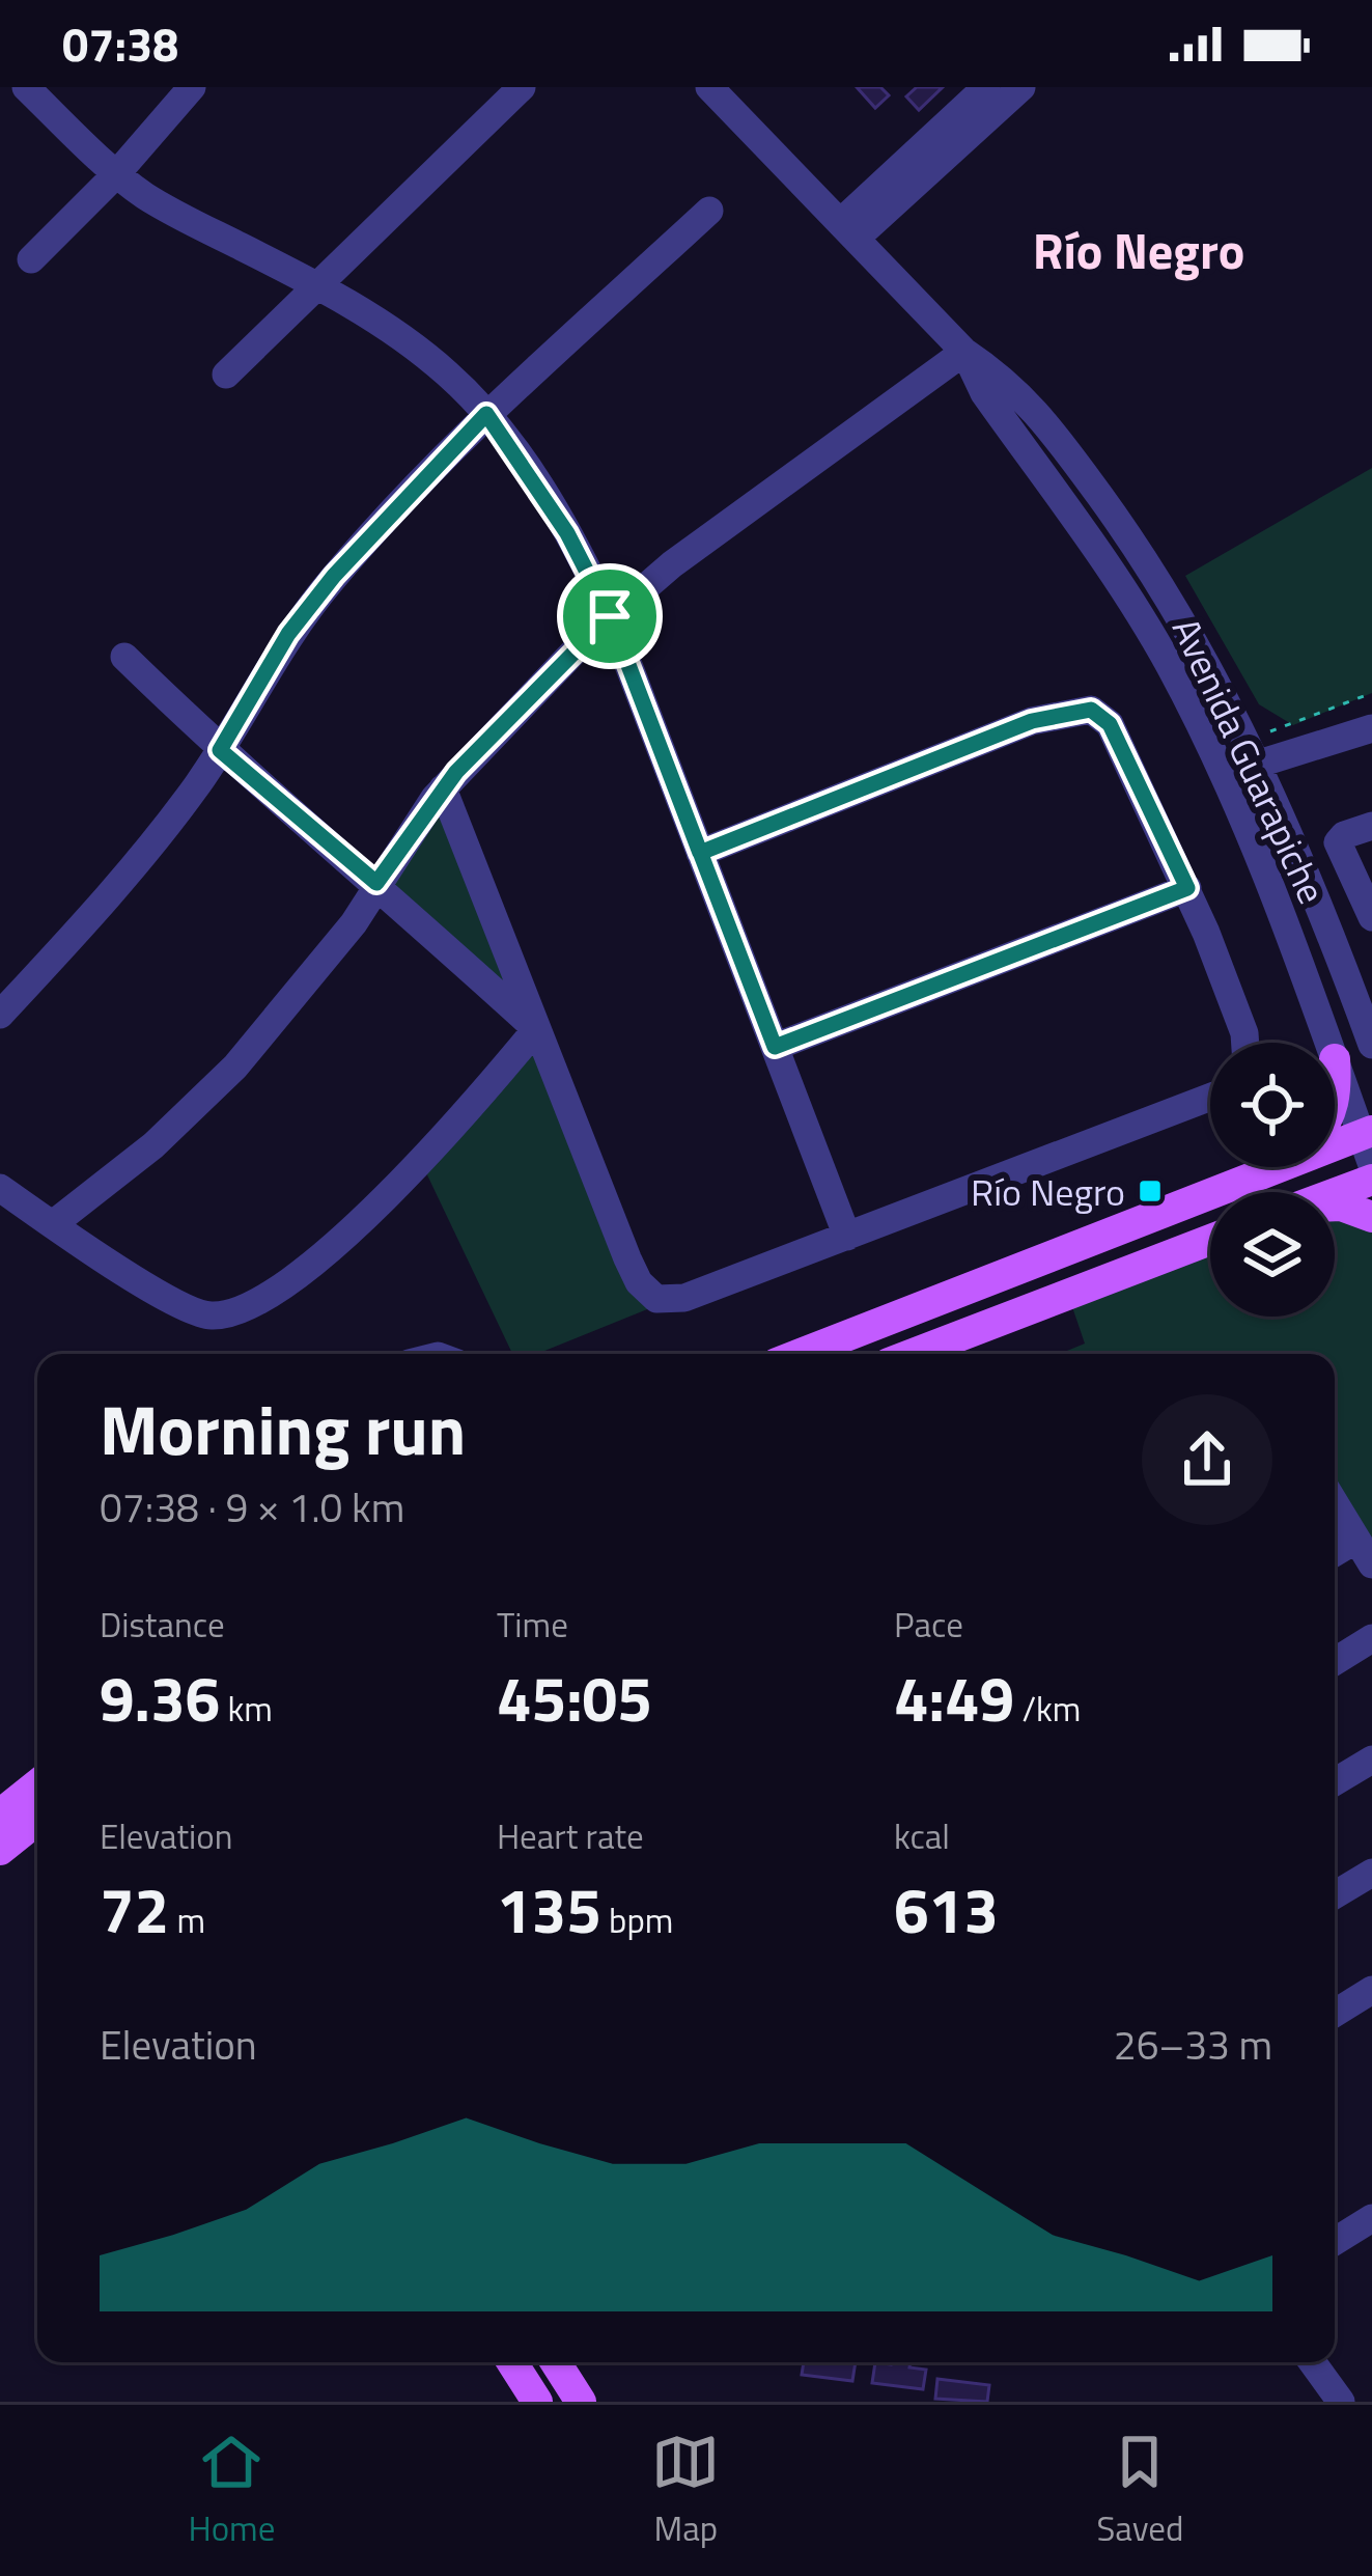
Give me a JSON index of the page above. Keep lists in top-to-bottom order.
{
  "streets": {
    "street": ["Avenida Guarapiche"]
  },
  "districts": ["Río Negro"],
  "places": {
    "transit": ["Río Negro"]
  },
  "page": {
    "status": "07:38",
    "heading": ["Morning run", "07:38 · 9 × 1.0 km"],
    "stats": [
      ["Distance", "9.36 km"],
      ["Time", "45:05"],
      ["Pace", "4:49 /km"],
      ["Elevation", "72 m"],
      ["Heart rate", "135 bpm"],
      ["kcal", "613"]
    ],
    "chart": ["Elevation", "26–33 m"],
    "tabs": ["Home", "Map", "Saved"]
  }
}
